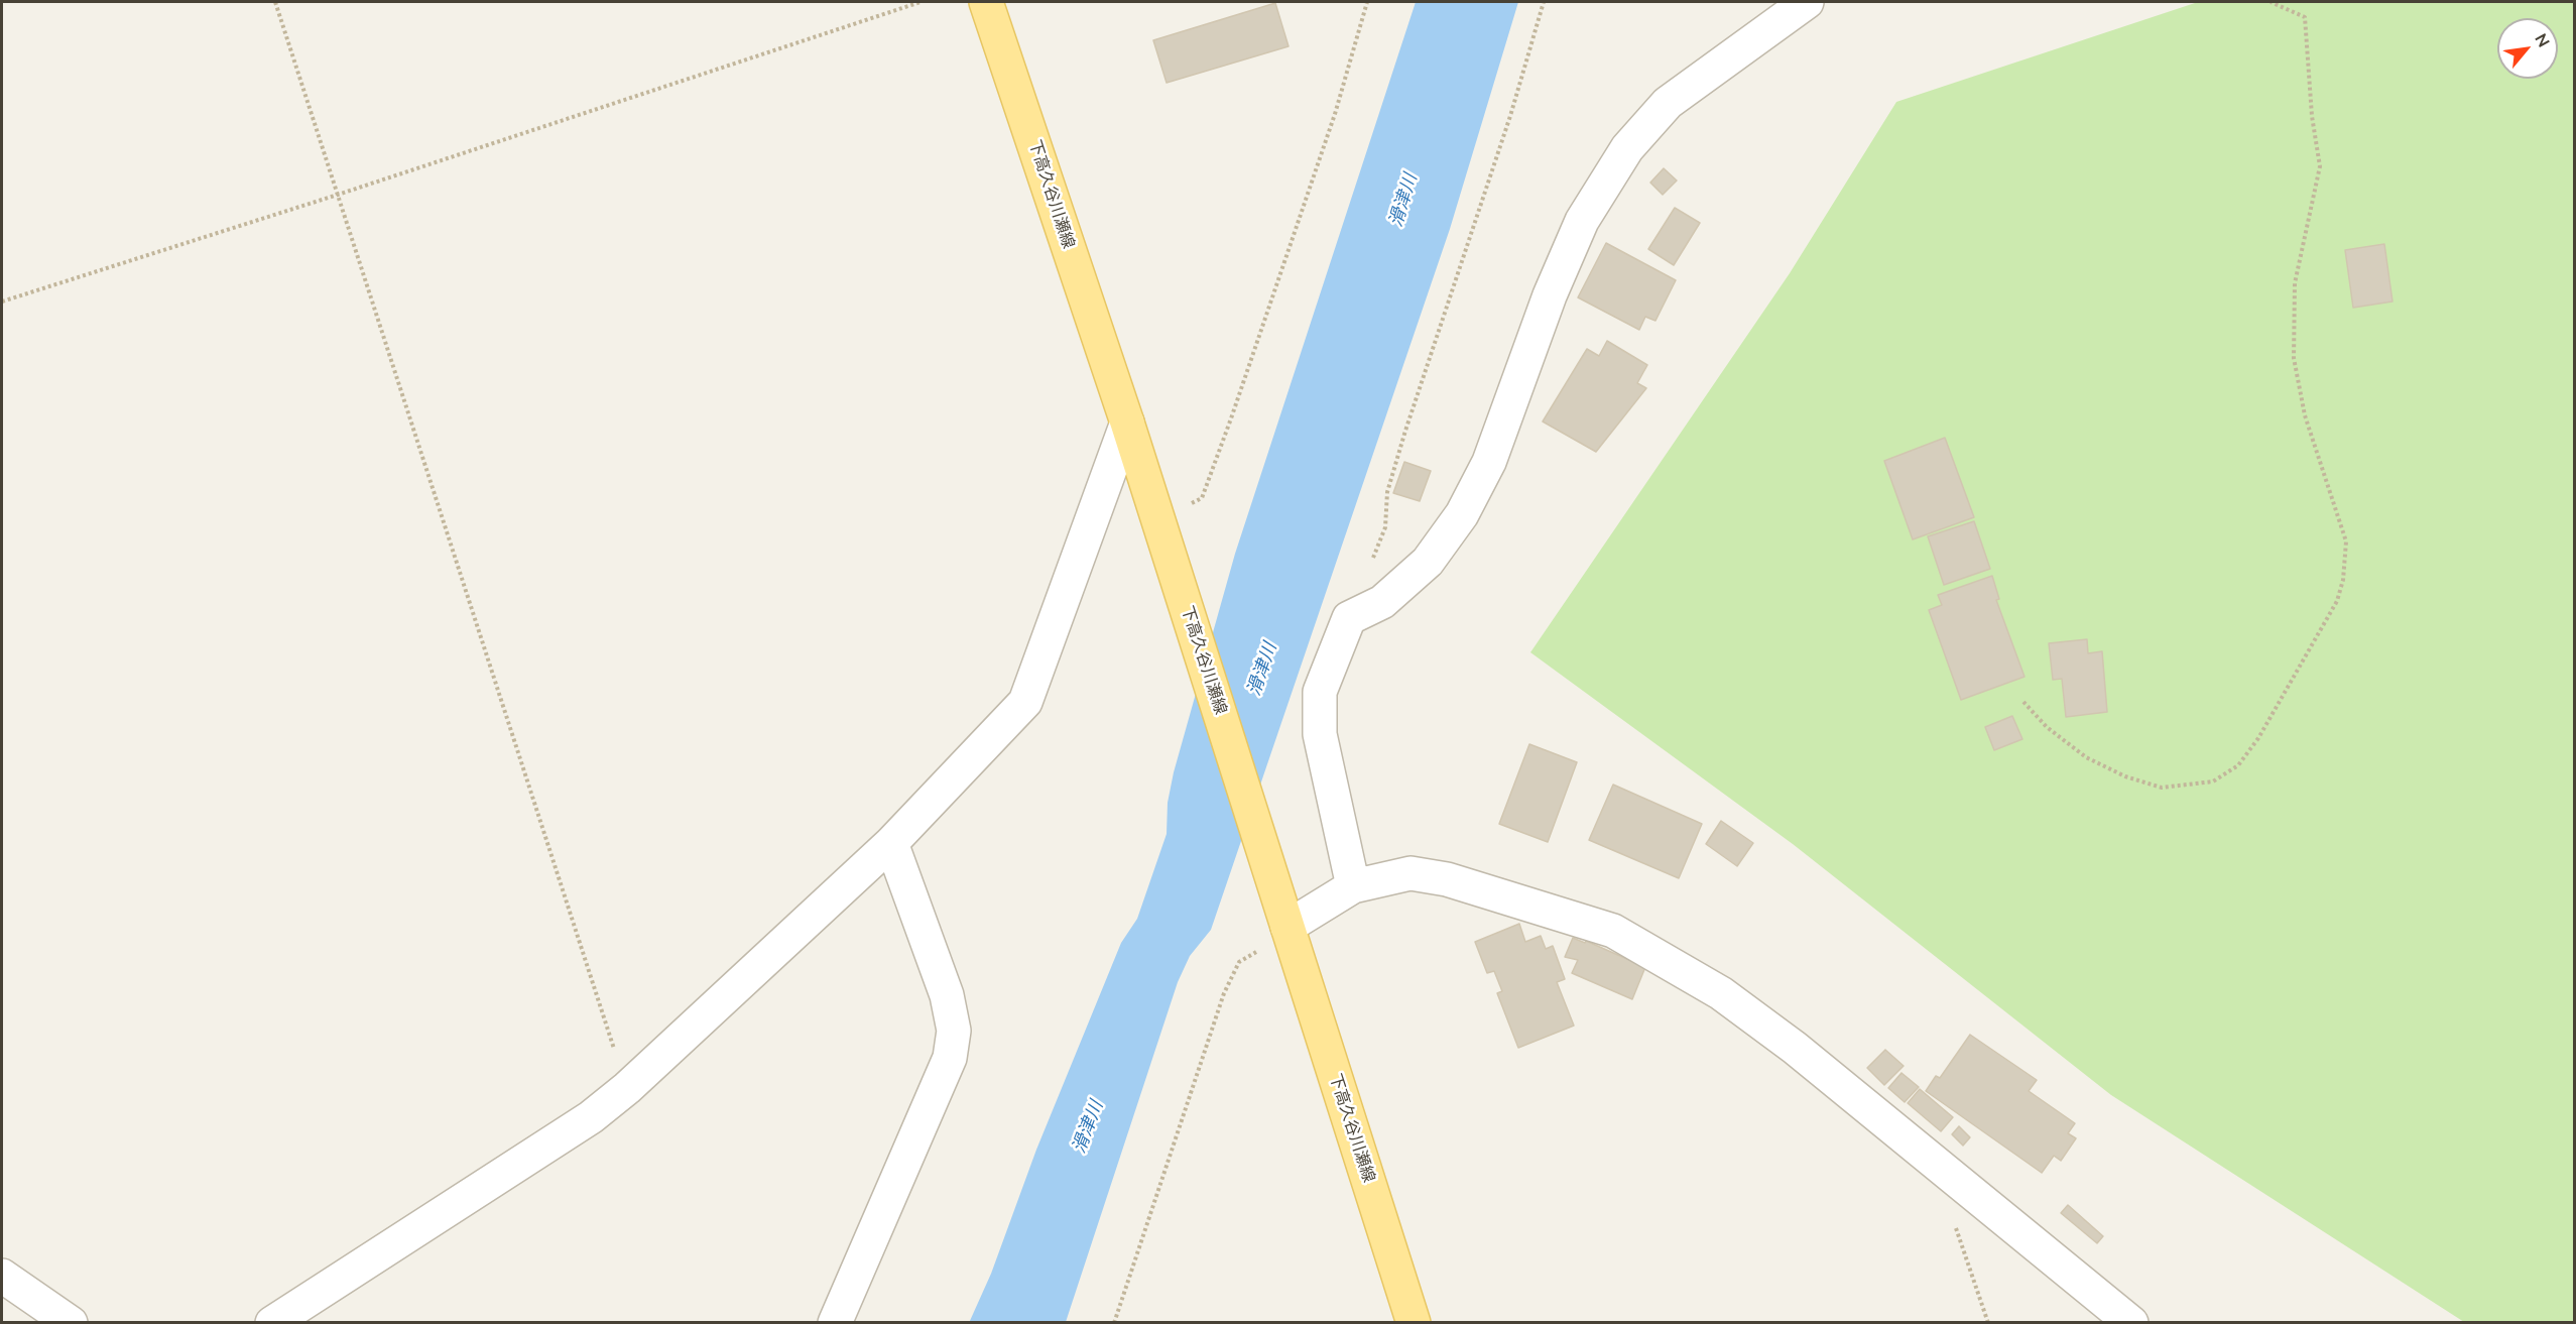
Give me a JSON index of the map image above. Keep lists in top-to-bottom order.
{
  "streets": {
    "main road": ["下高久谷川瀬線"]
  },
  "water": ["滑津川"],
  "north": "top right"
}
